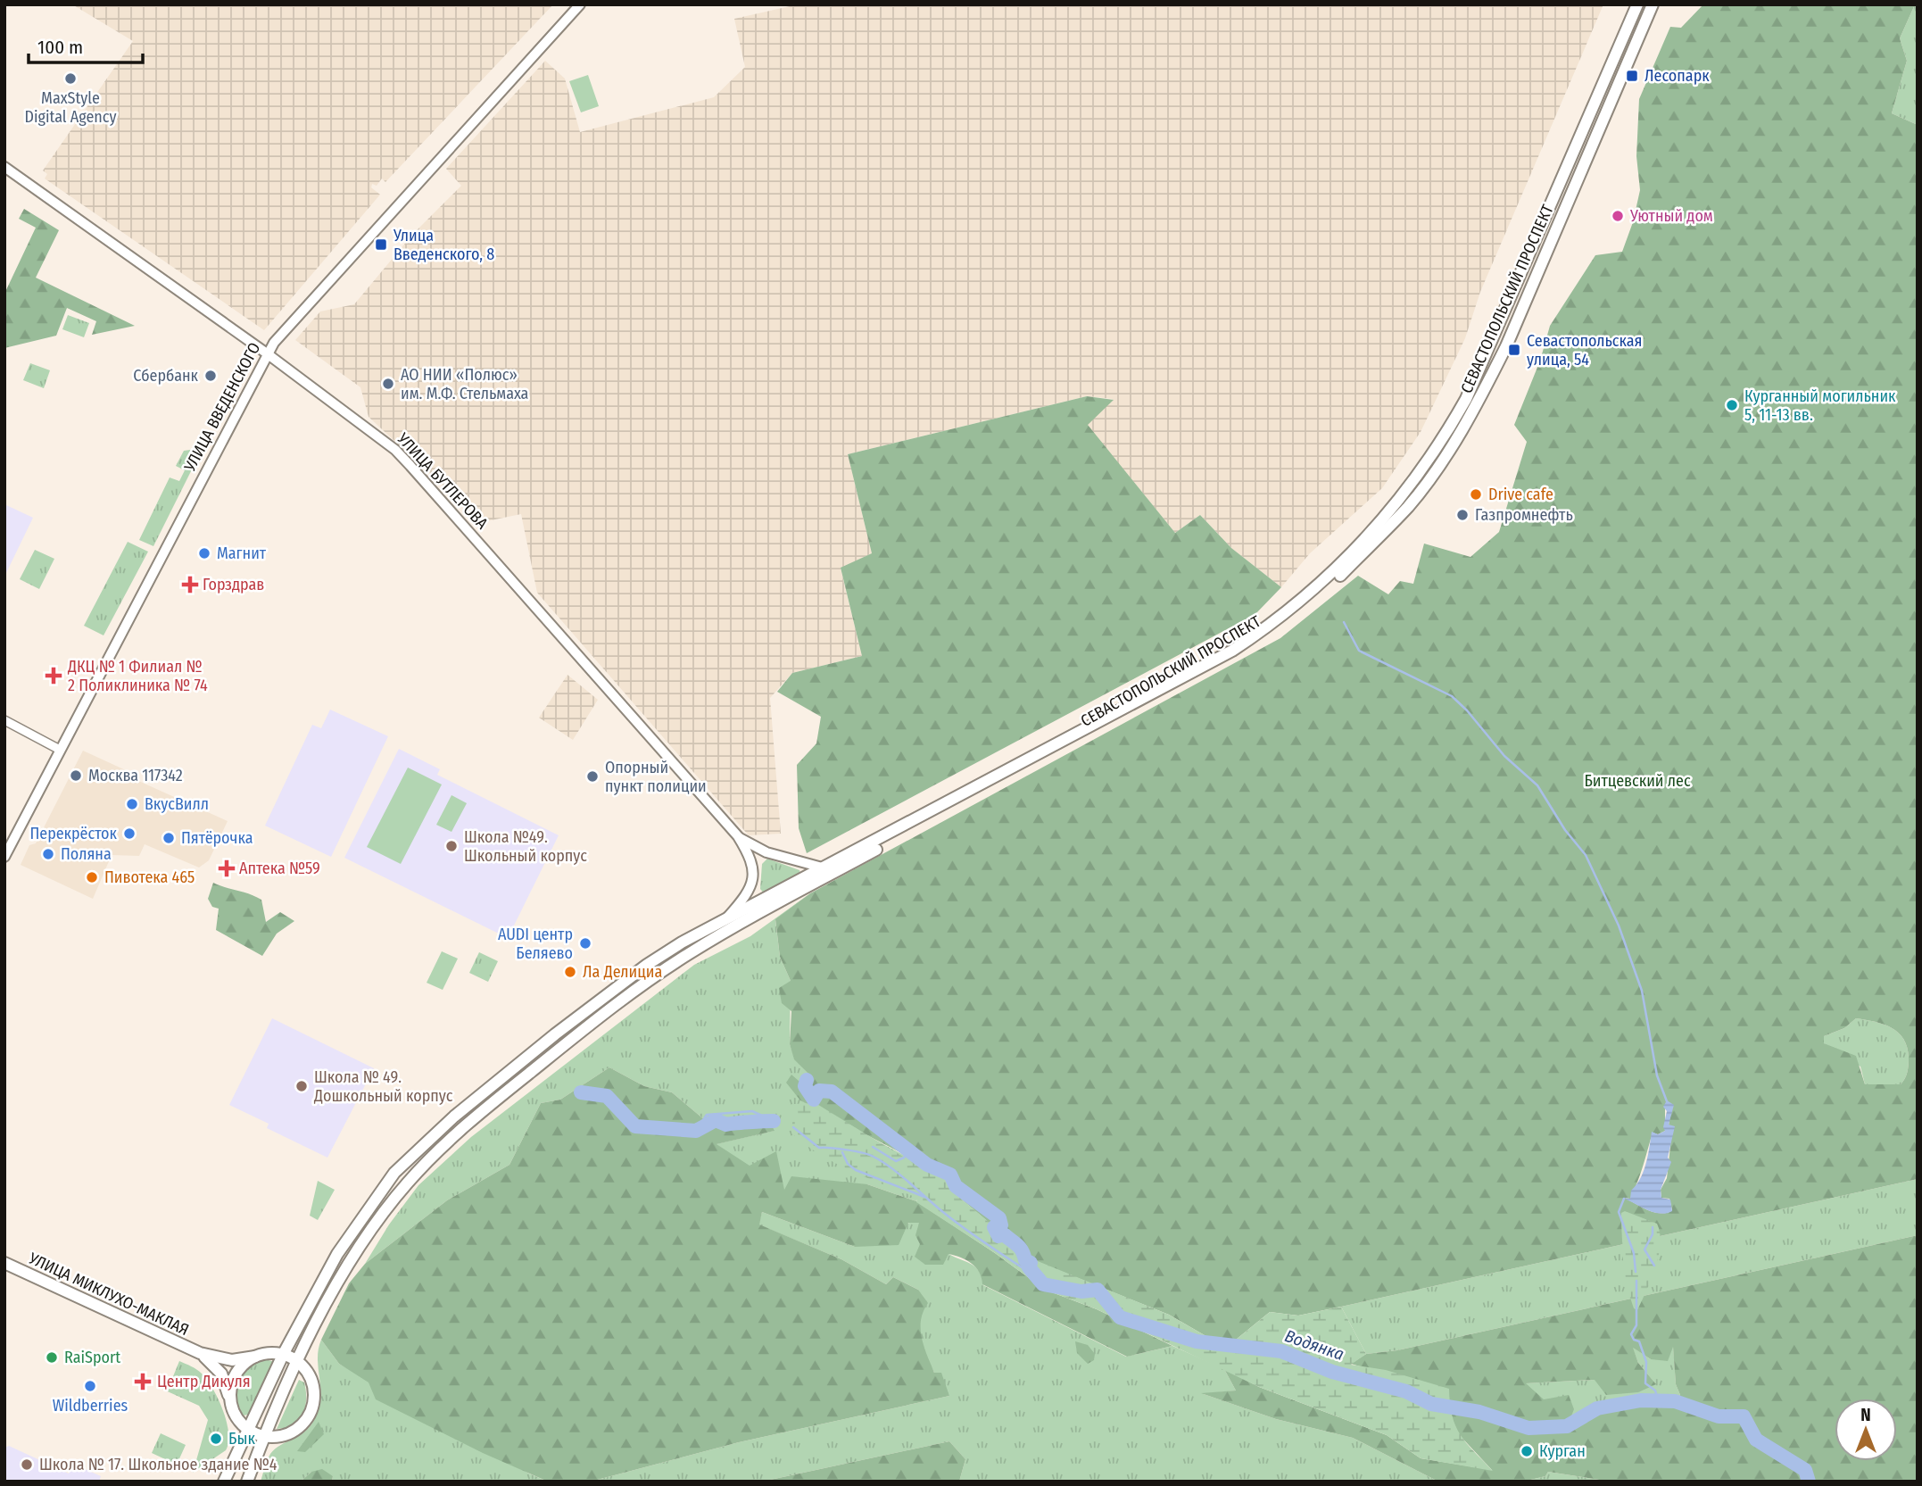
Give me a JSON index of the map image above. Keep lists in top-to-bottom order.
{
  "streets": {
    "main road": ["СЕВАСТОПОЛЬСКИЙ ПРОСПЕКТ", "УЛИЦА МИКЛУХО-МАКЛАЯ"],
    "street": ["УЛИЦА ВВЕДЕНСКОГО", "УЛИЦА БУТЛЕРОВА"]
  },
  "crossings": [
    ["СЕВАСТОПОЛЬСКИЙ ПРОСПЕКТ", "УЛИЦА БУТЛЕРОВА"],
    ["СЕВАСТОПОЛЬСКИЙ ПРОСПЕКТ", "УЛИЦА МИКЛУХО-МАКЛАЯ"],
    ["УЛИЦА ВВЕДЕНСКОГО", "УЛИЦА БУТЛЕРОВА"]
  ],
  "water": ["Водянка"],
  "parks": ["Битцевский лес"],
  "places": {
    "transit": ["Лесопарк", "Улица Введенского, 8", "Севастопольская улица, 54"],
    "other": [
      "MaxStyle Digital Agency",
      "Уютный дом",
      "Сбербанк",
      "АО НИИ «Полюс» им. М.Ф. Стельмаха",
      "Курганный могильник 5, 11-13 вв.",
      "Drive cafe",
      "Газпромнефть",
      "Магнит",
      "Москва 117342",
      "Опорный пункт полиции",
      "ВкусВилл",
      "Перекрёсток",
      "Пятёрочка",
      "Школа №49. Школьный корпус",
      "Поляна",
      "Пивотека 465",
      "AUDI центр Беляево",
      "Ла Делициа",
      "Школа № 49. Дошкольный корпус",
      "RaiSport",
      "Wildberries",
      "Бык",
      "Курган",
      "Школа № 17. Школьное здание №4"
    ],
    "health": [
      "Горздрав",
      "ДКЦ № 1 Филиал № 2 Поликлиника № 74",
      "Аптека №59",
      "Центр Дикуля"
    ]
  },
  "scale_bar": "100 m",
  "north": "top"
}
